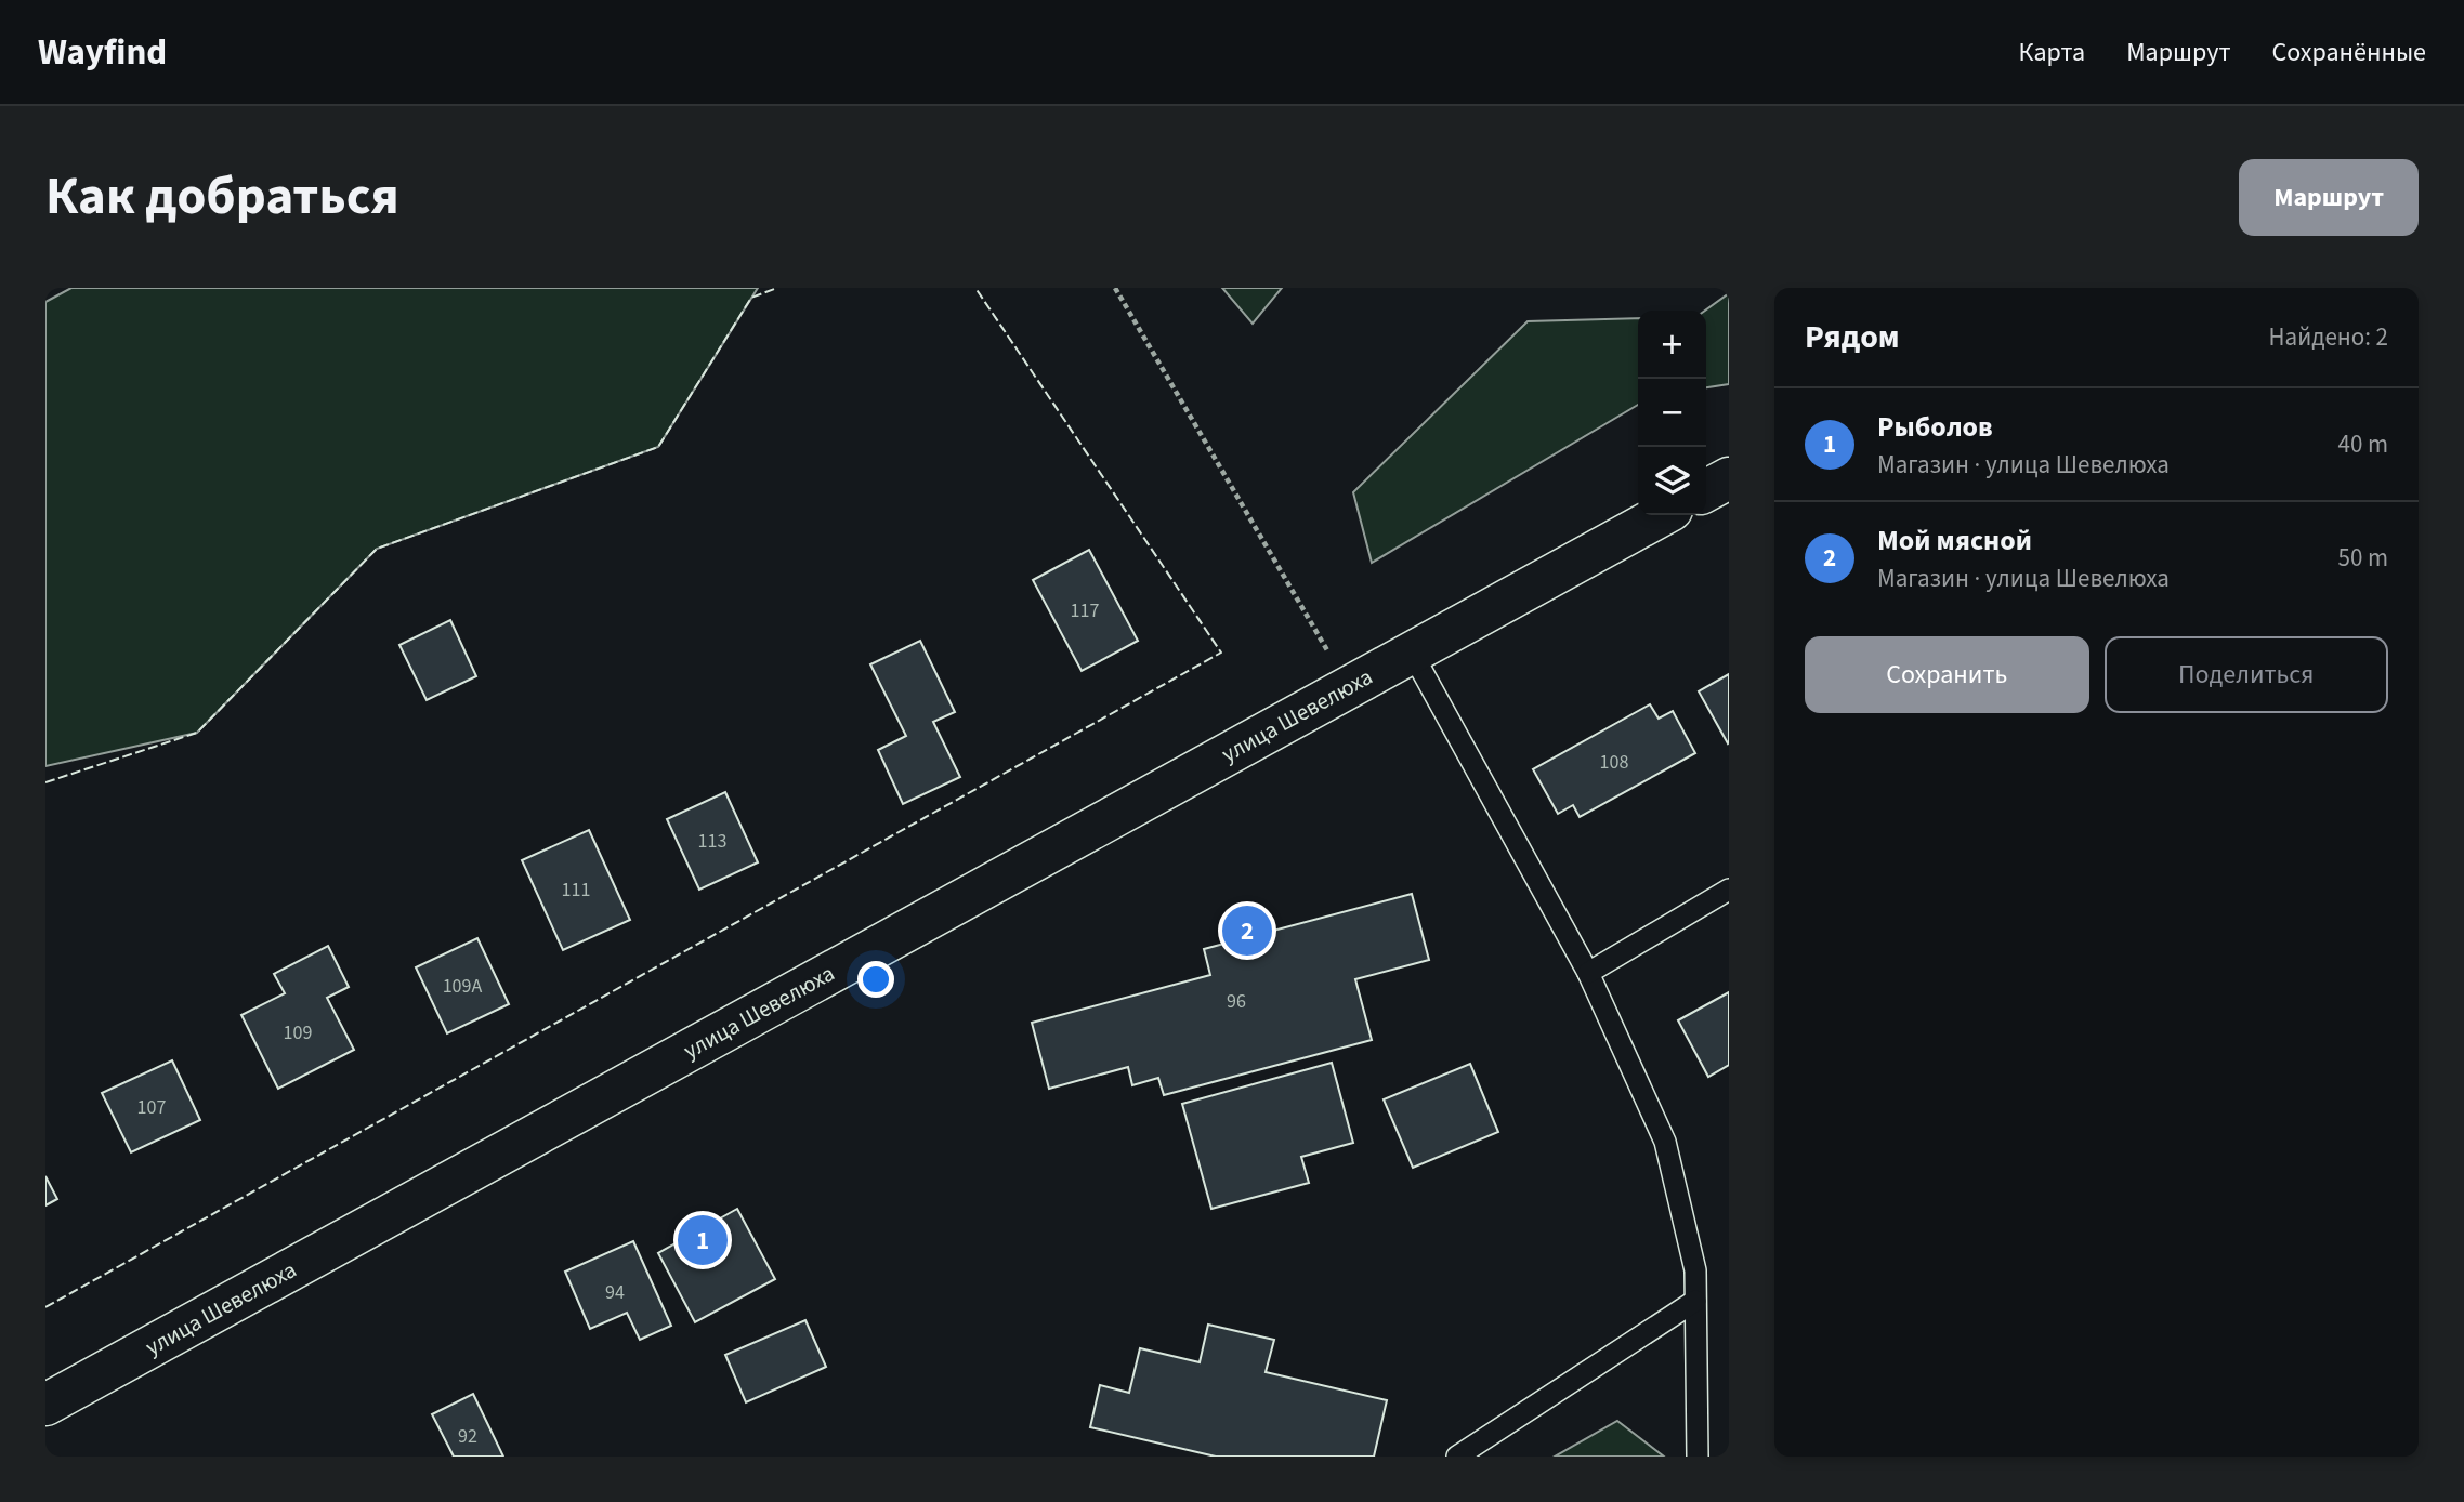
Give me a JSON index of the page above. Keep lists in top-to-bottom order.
{
  "streets": {
    "main road": ["улица Шевелюха"]
  },
  "house_numbers": [
    "117",
    "108",
    "113",
    "111",
    "109А",
    "96",
    "109",
    "107",
    "94",
    "92"
  ],
  "page": {
    "header": "Wayfind",
    "nav": ["Карта", "Маршрут", "Сохранённые"],
    "title": "Как добраться",
    "buttons": [
      "Маршрут",
      ["Сохранить", "Поделиться"]
    ],
    "heading": ["Рядом", "Найдено: 2"],
    "map_buttons": ["+", "−"],
    "list": [
      {
        "mark": "1",
        "name": "Рыболов",
        "note": "Магазин · улица Шевелюха",
        "value": "40 m"
      },
      {
        "mark": "2",
        "name": "Мой мясной",
        "note": "Магазин · улица Шевелюха",
        "value": "50 m"
      }
    ],
    "pins": ["2", "1"]
  }
}
